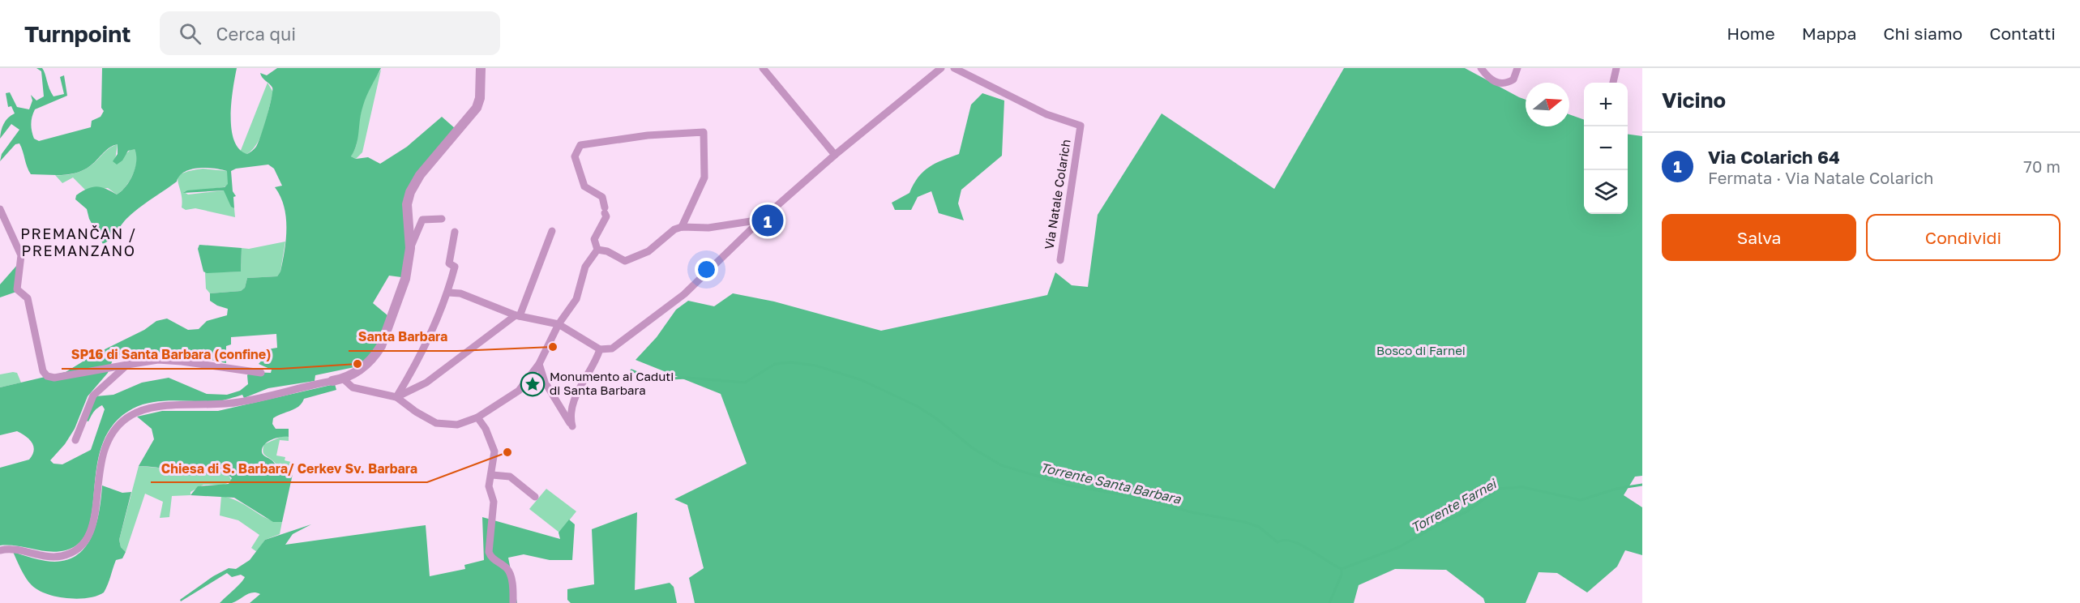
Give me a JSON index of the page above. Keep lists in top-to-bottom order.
{
  "streets": {
    "street": ["Via Natale Colarich"]
  },
  "districts": ["PREMANČAN / PREMANZANO"],
  "water": ["Torrente Santa Barbara", "Torrente Farnei"],
  "parks": ["Bosco di Farnei"],
  "places": {
    "other": ["Santa Barbara", "SP16 di Santa Barbara (confine)", "Chiesa di S. Barbara/ Cerkev Sv. Barbara"],
    "place": ["Monumento ai Caduti di Santa Barbara"]
  },
  "north": "right",
  "page": {
    "header": "Turnpoint",
    "search": "Cerca qui",
    "nav": [
      "Home",
      "Mappa",
      "Chi siamo",
      "Contatti"
    ],
    "heading": "Vicino",
    "map_buttons": ["+", "−"],
    "list": [
      {
        "mark": "1",
        "name": "Via Colarich 64",
        "note": "Fermata · Via Natale Colarich",
        "value": "70 m"
      }
    ],
    "buttons": ["Salva", "Condividi"],
    "pins": "1"
  }
}
